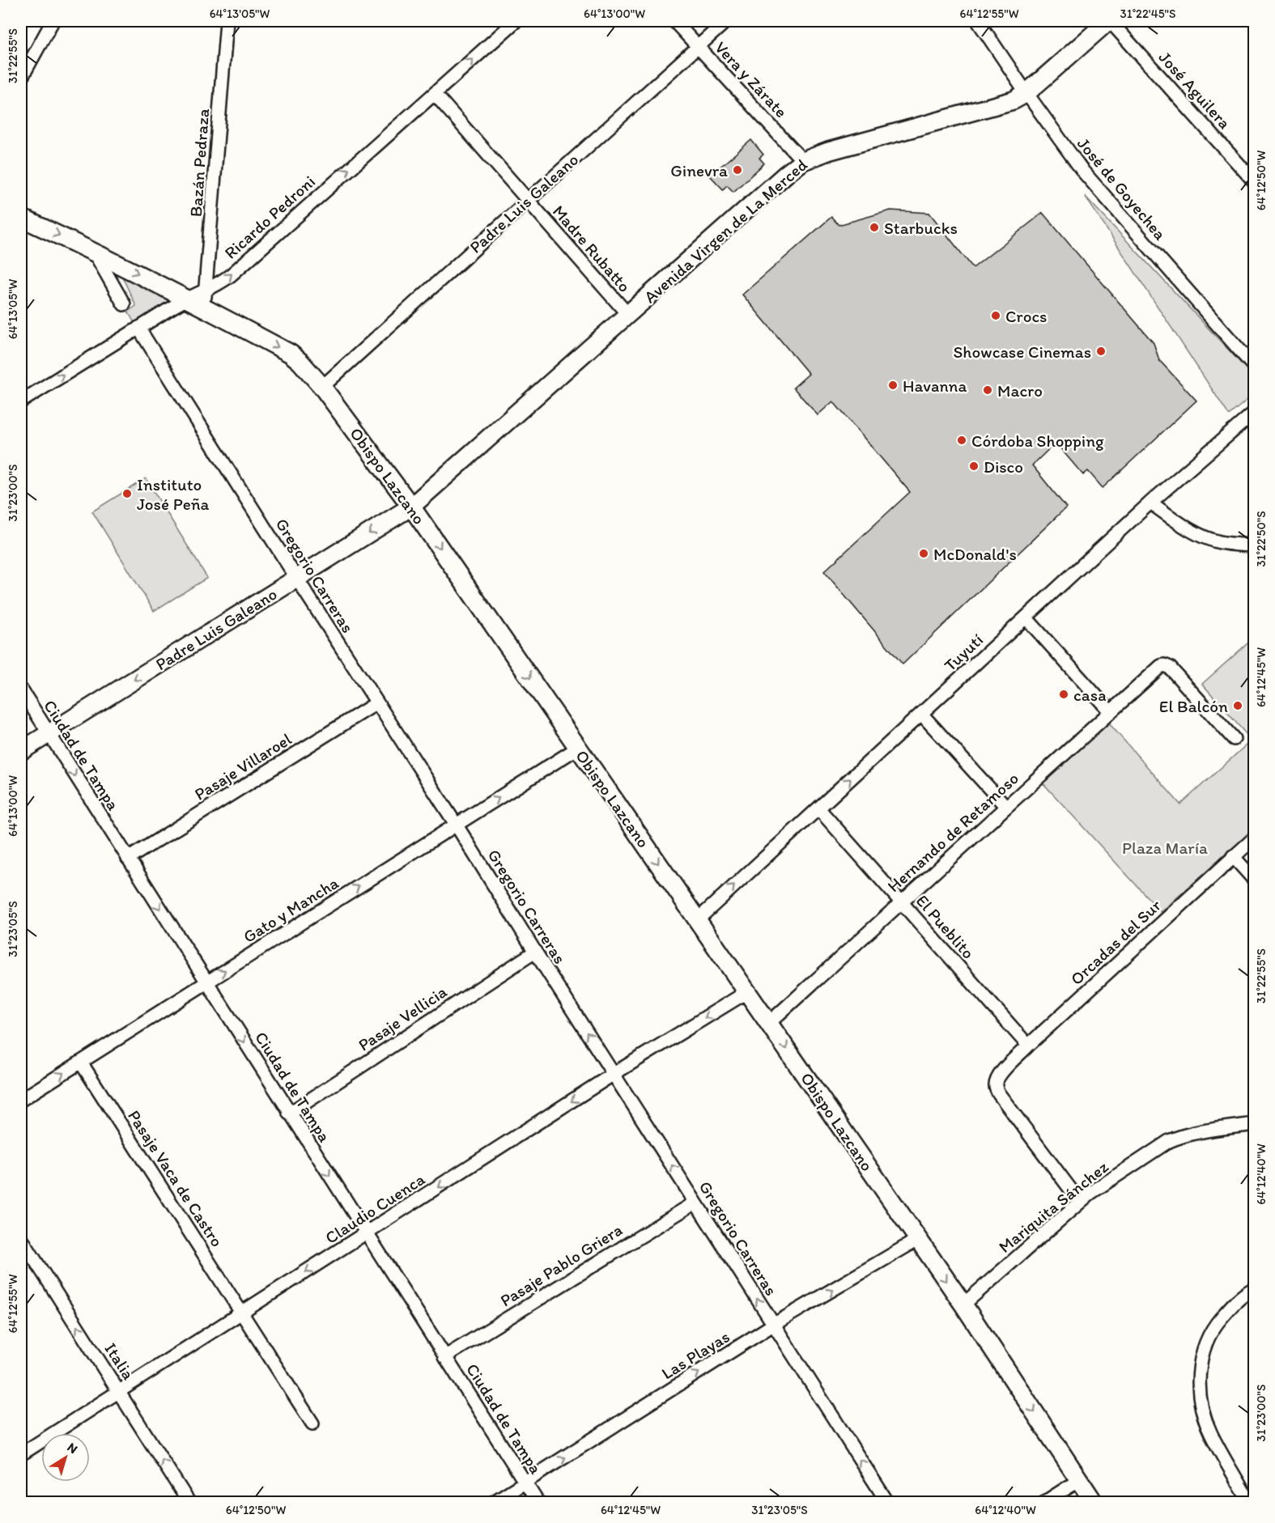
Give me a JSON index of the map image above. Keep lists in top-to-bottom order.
{
  "streets": {
    "main road": ["Padre Luis Galeano", "Avenida Virgen de La Merced", "Obispo Lazcano"],
    "street": [
      "Vera y Zárate",
      "José Aguilera",
      "Bazán Pedraza",
      "José de Goyechea",
      "Ricardo Pedroni",
      "Madre Rubatto",
      "Gregorio Carreras",
      "Tuyutí",
      "Ciudad de Tampa",
      "Pasaje Villaroel",
      "Hernando de Retamoso",
      "Gato y Mancha",
      "El Pueblito",
      "Orcadas del Sur",
      "Pasaje Vellicia",
      "Pasaje Vaca de Castro",
      "Mariquita Sánchez",
      "Claudio Cuenca",
      "Pasaje Pablo Griera",
      "Las Playas",
      "Italia"
    ]
  },
  "crossings": [
    ["Vera y Zárate", "Padre Luis Galeano"],
    ["Vera y Zárate", "Avenida Virgen de La Merced"],
    ["José Aguilera", "Avenida Virgen de La Merced"],
    ["Bazán Pedraza", "Ricardo Pedroni"],
    ["Bazán Pedraza", "Obispo Lazcano"],
    ["José de Goyechea", "Avenida Virgen de La Merced"],
    ["Padre Luis Galeano", "Avenida Virgen de La Merced"],
    ["Padre Luis Galeano", "Madre Rubatto"],
    ["Padre Luis Galeano", "Obispo Lazcano"],
    ["Padre Luis Galeano", "Gregorio Carreras"],
    ["Padre Luis Galeano", "Ciudad de Tampa"],
    ["Ricardo Pedroni", "Madre Rubatto"],
    ["Ricardo Pedroni", "Obispo Lazcano"],
    ["Ricardo Pedroni", "Gregorio Carreras"],
    ["Avenida Virgen de La Merced", "Madre Rubatto"],
    ["Avenida Virgen de La Merced", "Obispo Lazcano"],
    ["Obispo Lazcano", "Tuyutí"],
    ["Obispo Lazcano", "Hernando de Retamoso"],
    ["Obispo Lazcano", "Gato y Mancha"],
    ["Obispo Lazcano", "Mariquita Sánchez"],
    ["Obispo Lazcano", "Claudio Cuenca"],
    ["Obispo Lazcano", "Las Playas"],
    ["Gregorio Carreras", "Pasaje Villaroel"],
    ["Gregorio Carreras", "Gato y Mancha"],
    ["Gregorio Carreras", "Pasaje Vellicia"],
    ["Gregorio Carreras", "Claudio Cuenca"],
    ["Gregorio Carreras", "Pasaje Pablo Griera"],
    ["Gregorio Carreras", "Las Playas"],
    ["Tuyutí", "El Pueblito"],
    ["Ciudad de Tampa", "Pasaje Villaroel"],
    ["Ciudad de Tampa", "Gato y Mancha"],
    ["Ciudad de Tampa", "Pasaje Vellicia"],
    ["Ciudad de Tampa", "Claudio Cuenca"],
    ["Ciudad de Tampa", "Pasaje Pablo Griera"],
    ["Ciudad de Tampa", "Las Playas"],
    ["Hernando de Retamoso", "El Pueblito"],
    ["Gato y Mancha", "Pasaje Vaca de Castro"],
    ["El Pueblito", "Orcadas del Sur"],
    ["Orcadas del Sur", "Mariquita Sánchez"],
    ["Pasaje Vaca de Castro", "Claudio Cuenca"],
    ["Claudio Cuenca", "Italia"]
  ],
  "one_way": [
    "Padre Luis Galeano",
    "Ricardo Pedroni",
    "Obispo Lazcano",
    "Gregorio Carreras",
    "Tuyutí",
    "Ciudad de Tampa",
    "Gato y Mancha",
    "Claudio Cuenca",
    "Las Playas",
    "Italia"
  ],
  "parks": ["Plaza María"],
  "places": [
    "Ginevra",
    "Starbucks",
    "Crocs",
    "Showcase Cinemas",
    "Havanna",
    "Macro",
    "Córdoba Shopping",
    "Disco",
    "Instituto José Peña",
    "McDonald's",
    "casa",
    "El Balcón"
  ],
  "north": "top right",
  "coordinates": [
    "64°13'05\"W",
    "64°13'00\"W",
    "64°12'55\"W",
    "31°22'45\"S",
    "31°22'55\"S",
    "64°12'50\"W",
    "31°23'00\"S",
    "31°22'50\"S",
    "64°12'45\"W",
    "31°23'05\"S",
    "64°12'40\"W"
  ]
}
